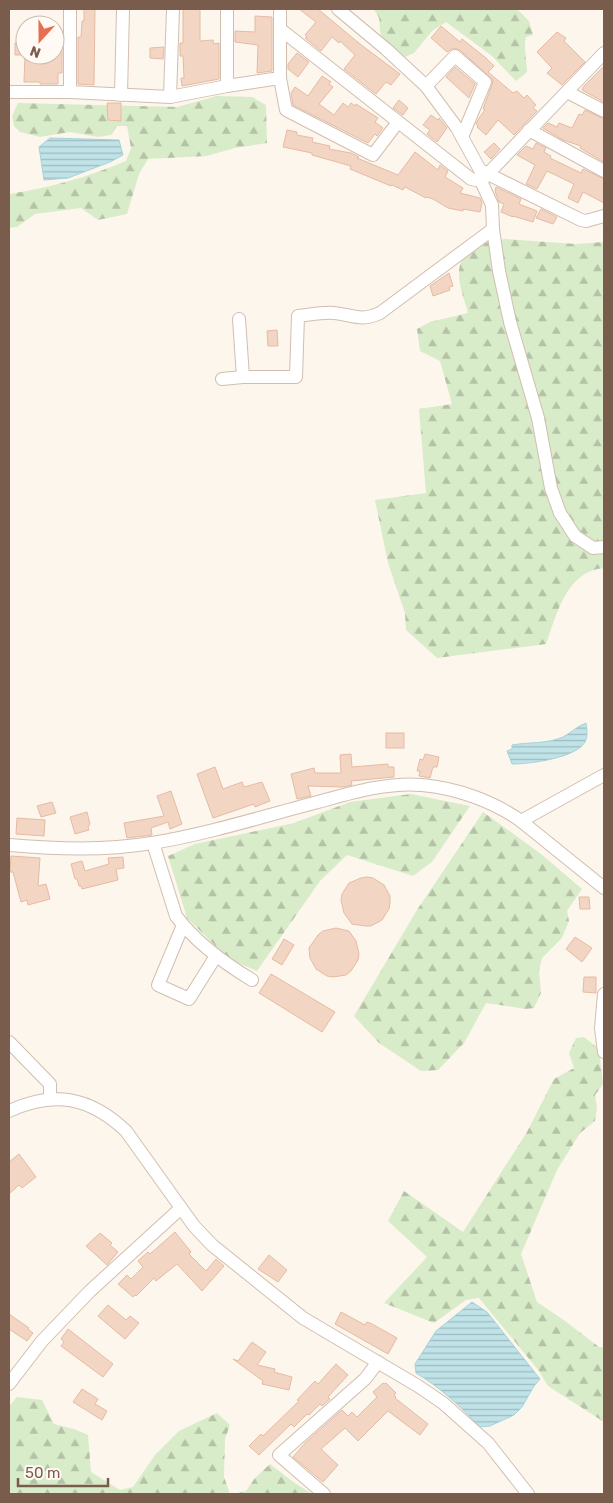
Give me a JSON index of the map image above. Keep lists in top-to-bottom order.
{
  "scale_bar": "50 m",
  "north": "bottom"
}
